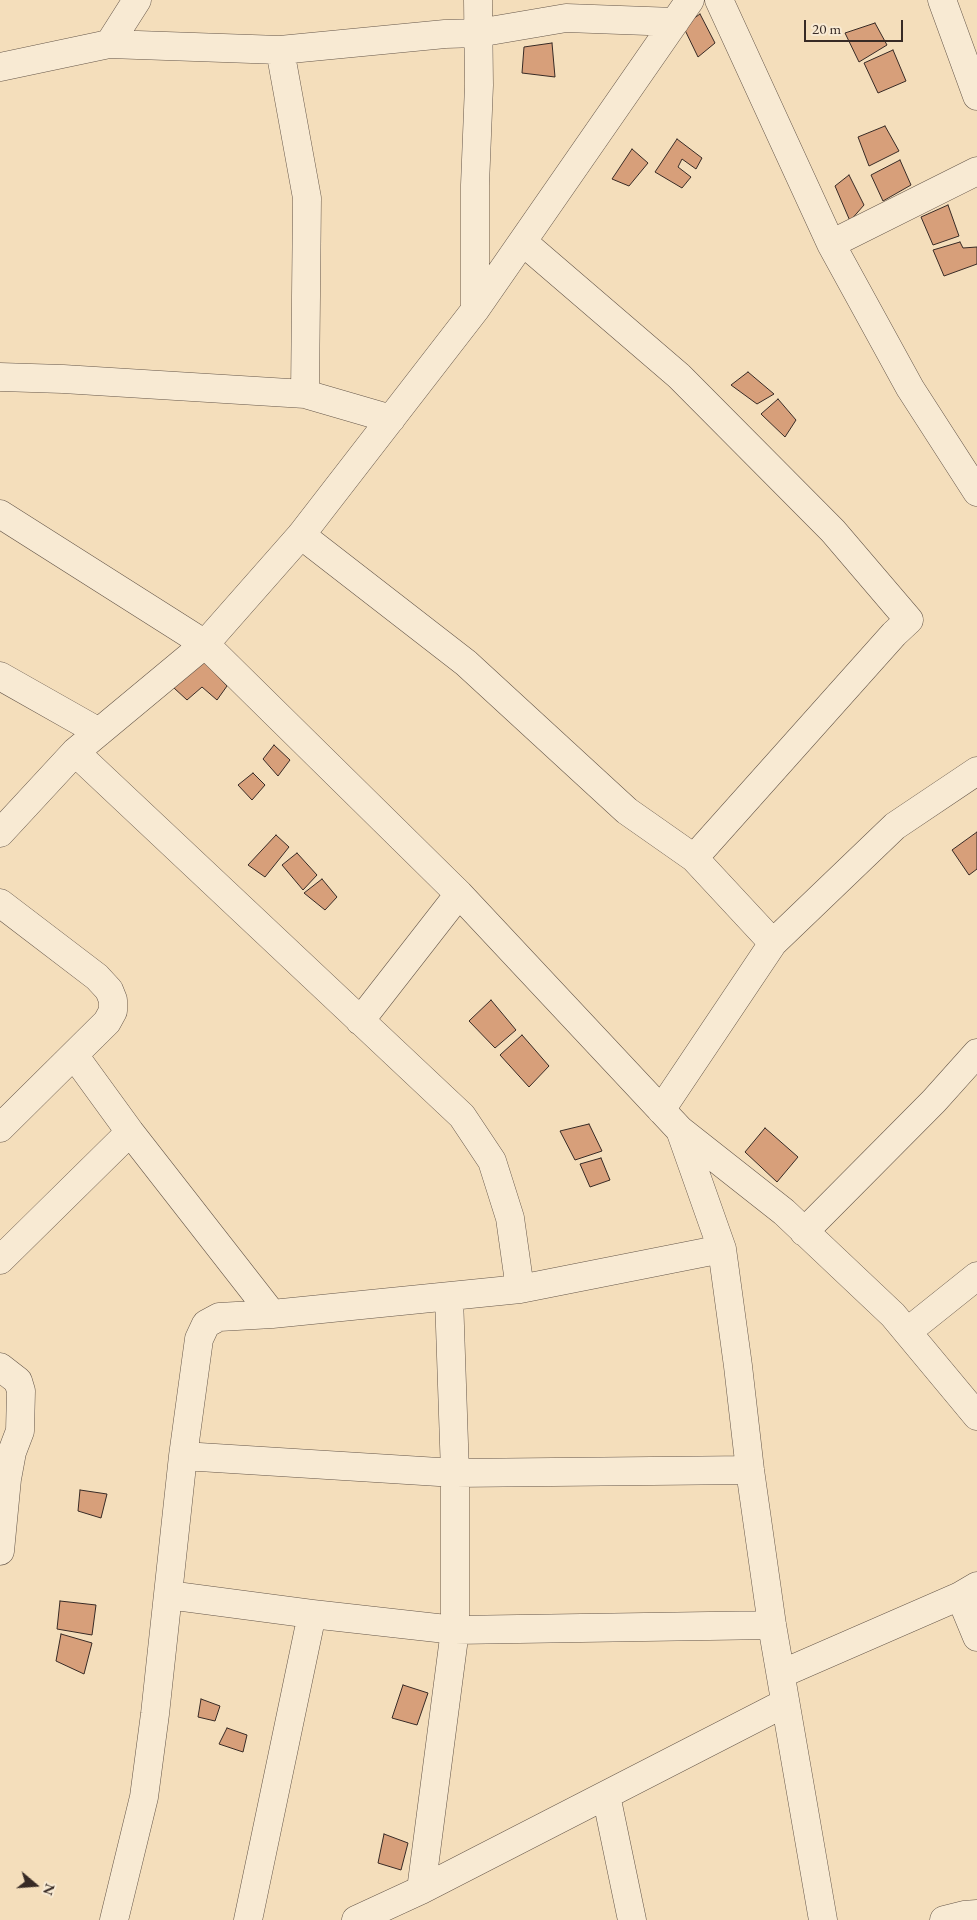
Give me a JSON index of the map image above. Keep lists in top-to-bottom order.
{
  "scale_bar": "20 m",
  "north": "right"
}
